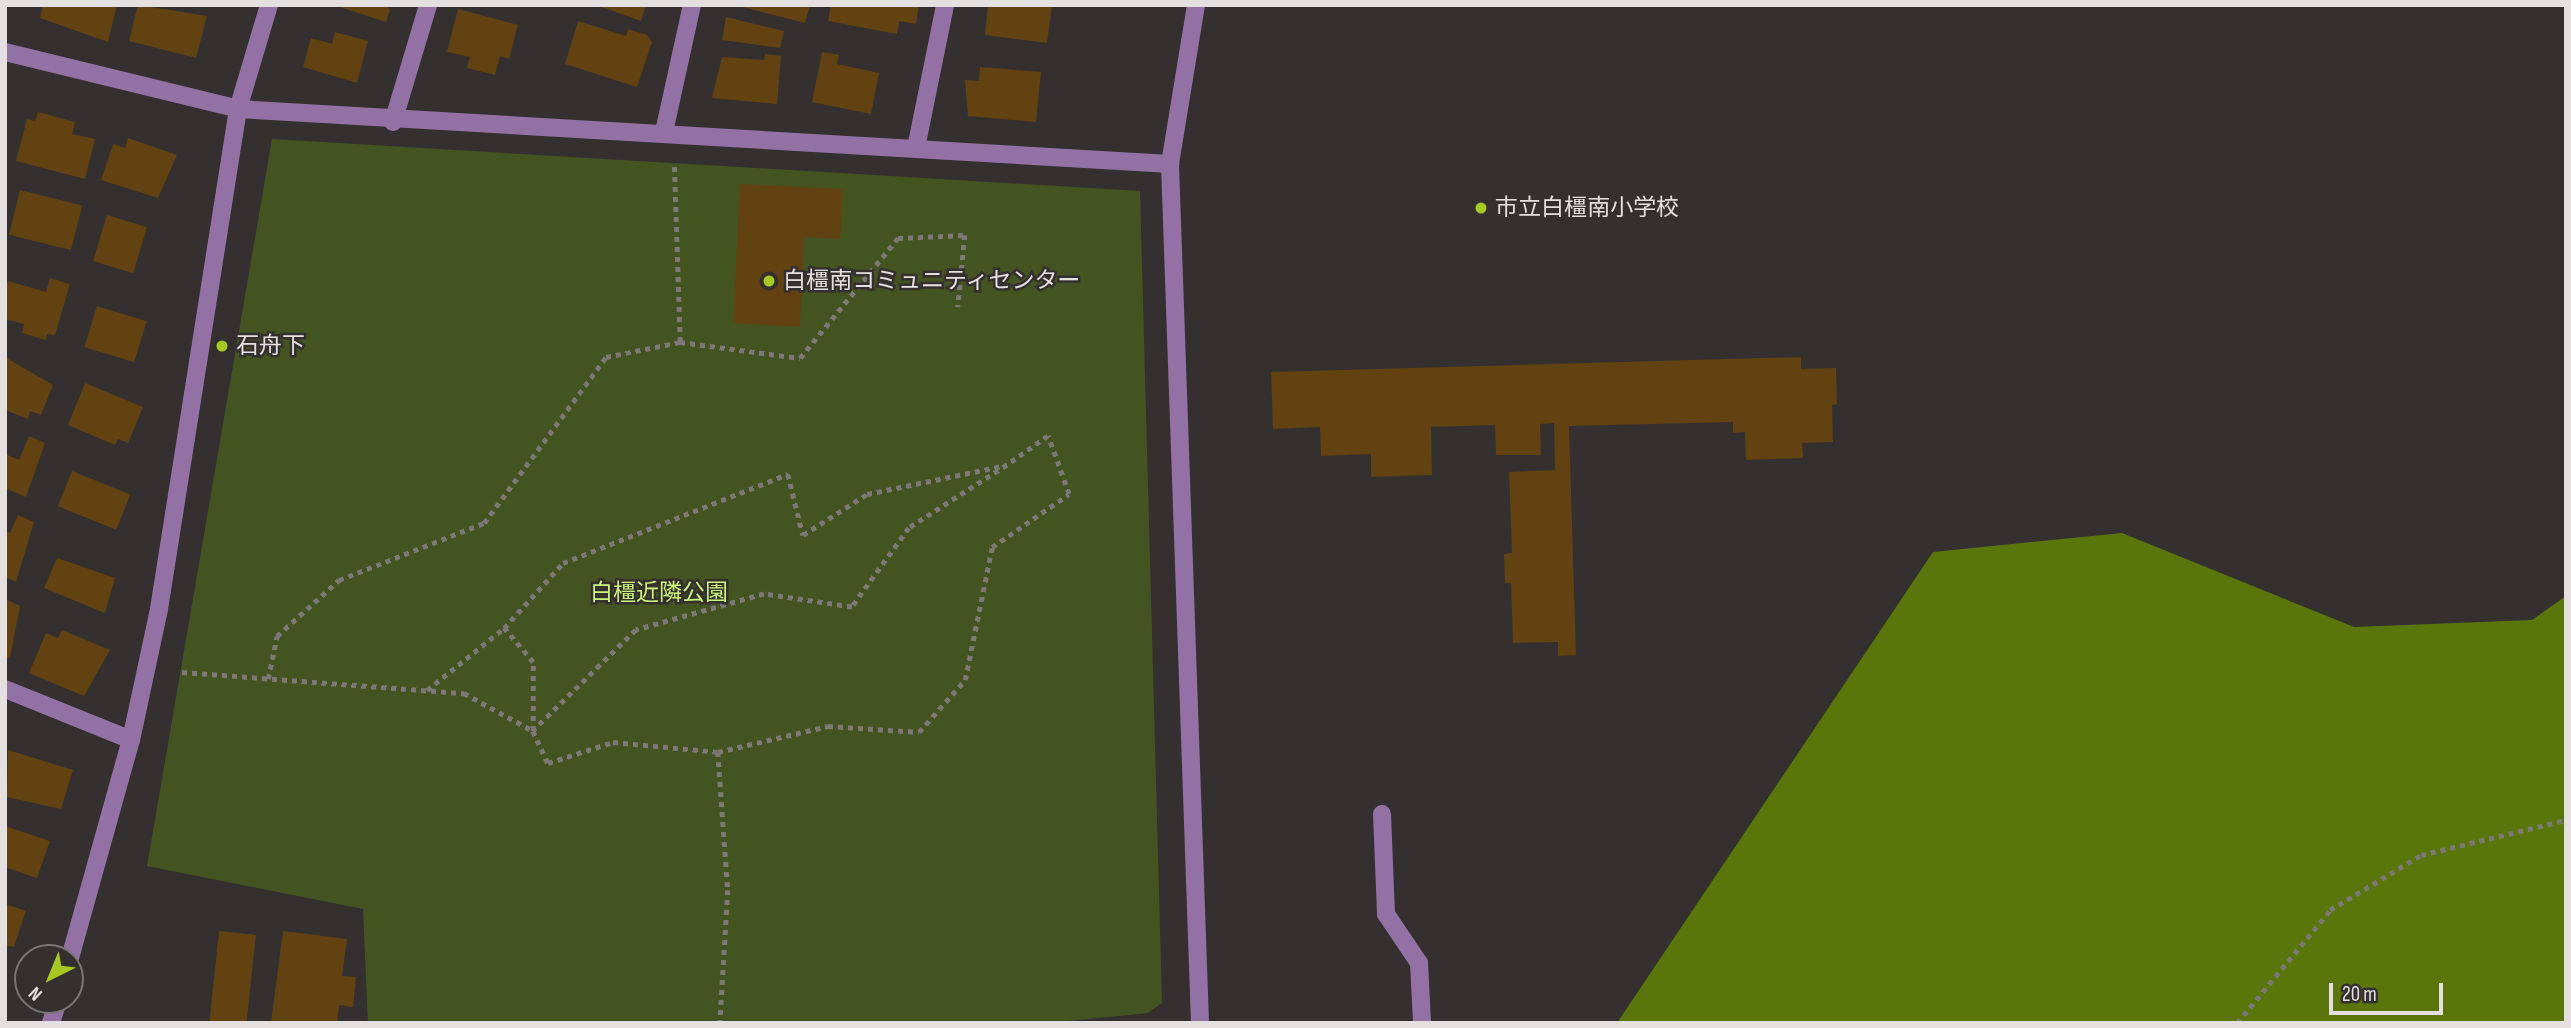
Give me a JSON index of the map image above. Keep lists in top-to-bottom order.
{
  "parks": ["白橿近隣公園"],
  "places": ["市立白橿南小学校", "白橿南コミュニティセンター", "石舟下"],
  "scale_bar": "20 m",
  "north": "bottom left"
}
